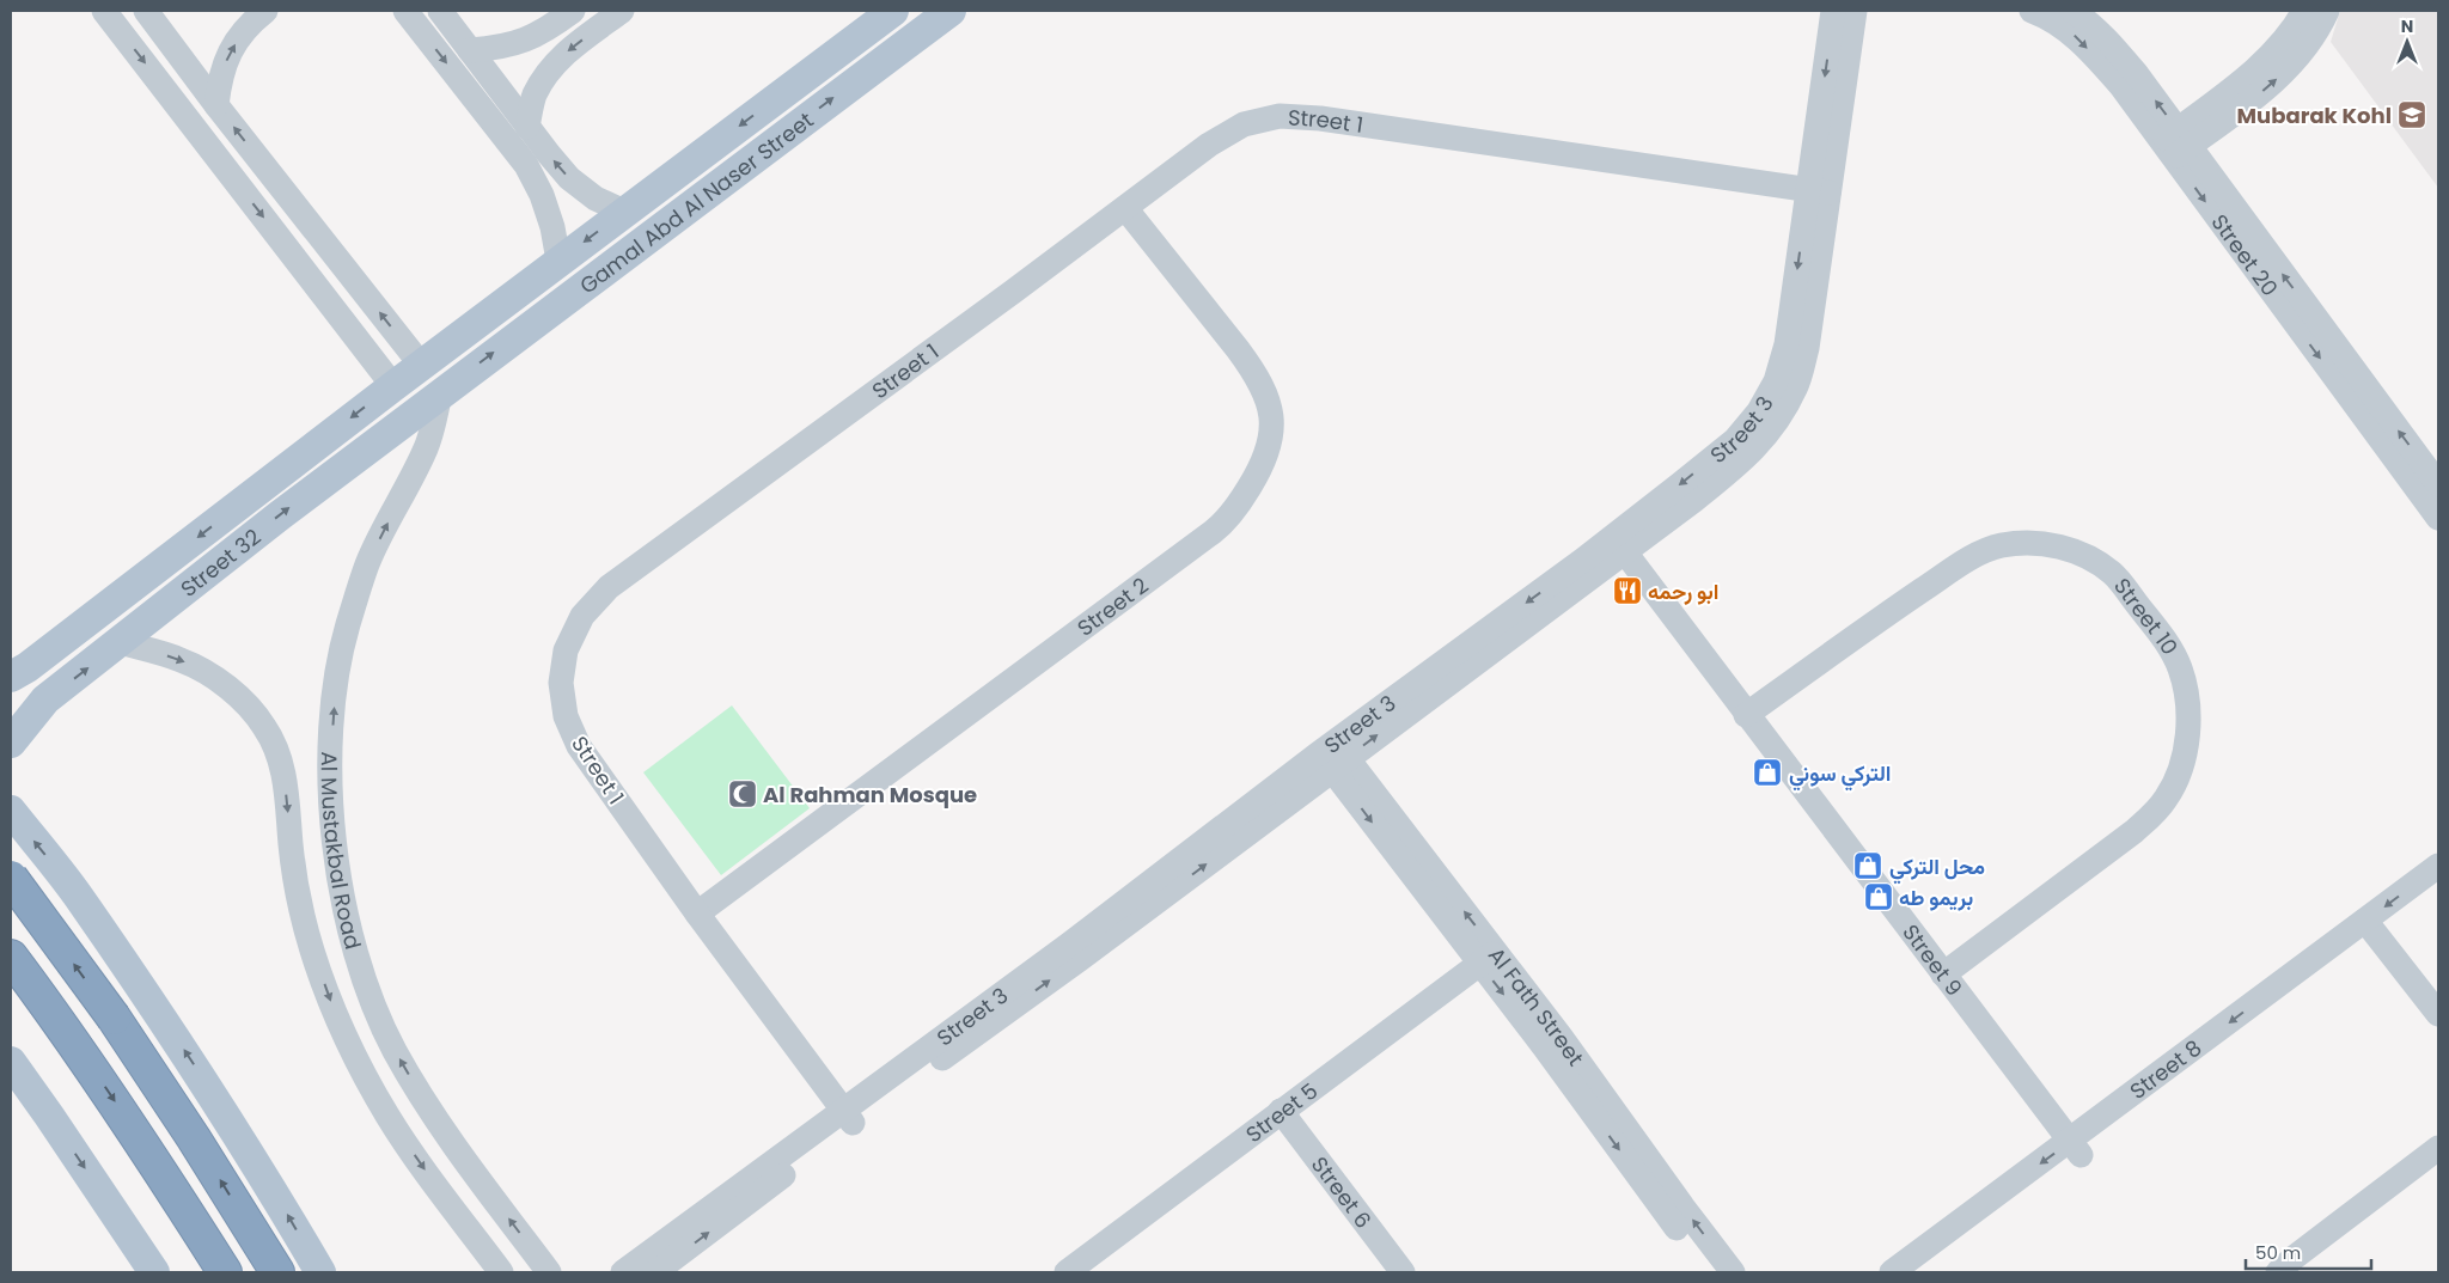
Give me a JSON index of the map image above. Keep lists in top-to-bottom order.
{
  "streets": {
    "main road": ["Gamal Abd Al Naser Street", "Street 32"],
    "street": [
      "Street 1",
      "Street 20",
      "Street 3",
      "Street 2",
      "Street 10",
      "Al Mustakbal Road",
      "Street 9",
      "Al Fath Street",
      "Street 8",
      "Street 5",
      "Street 6"
    ]
  },
  "crossings": [
    ["Street 1", "Street 3"],
    ["Street 1", "Street 2"],
    ["Gamal Abd Al Naser Street", "Street 32"],
    ["Gamal Abd Al Naser Street", "Al Mustakbal Road"],
    ["Street 3", "Street 9"],
    ["Street 3", "Al Fath Street"],
    ["Street 32", "Al Mustakbal Road"],
    ["Street 10", "Street 9"],
    ["Street 9", "Street 8"],
    ["Al Fath Street", "Street 5"],
    ["Street 5", "Street 6"]
  ],
  "places": {
    "school or university": ["Mubarak Kohl"],
    "restaurant": ["ابو رحمه"],
    "shop": ["التركي سوني", "محل التركي", "بريمو طه"],
    "mosque": ["Al Rahman Mosque"]
  },
  "scale_bar": "50 m",
  "north": "top"
}
